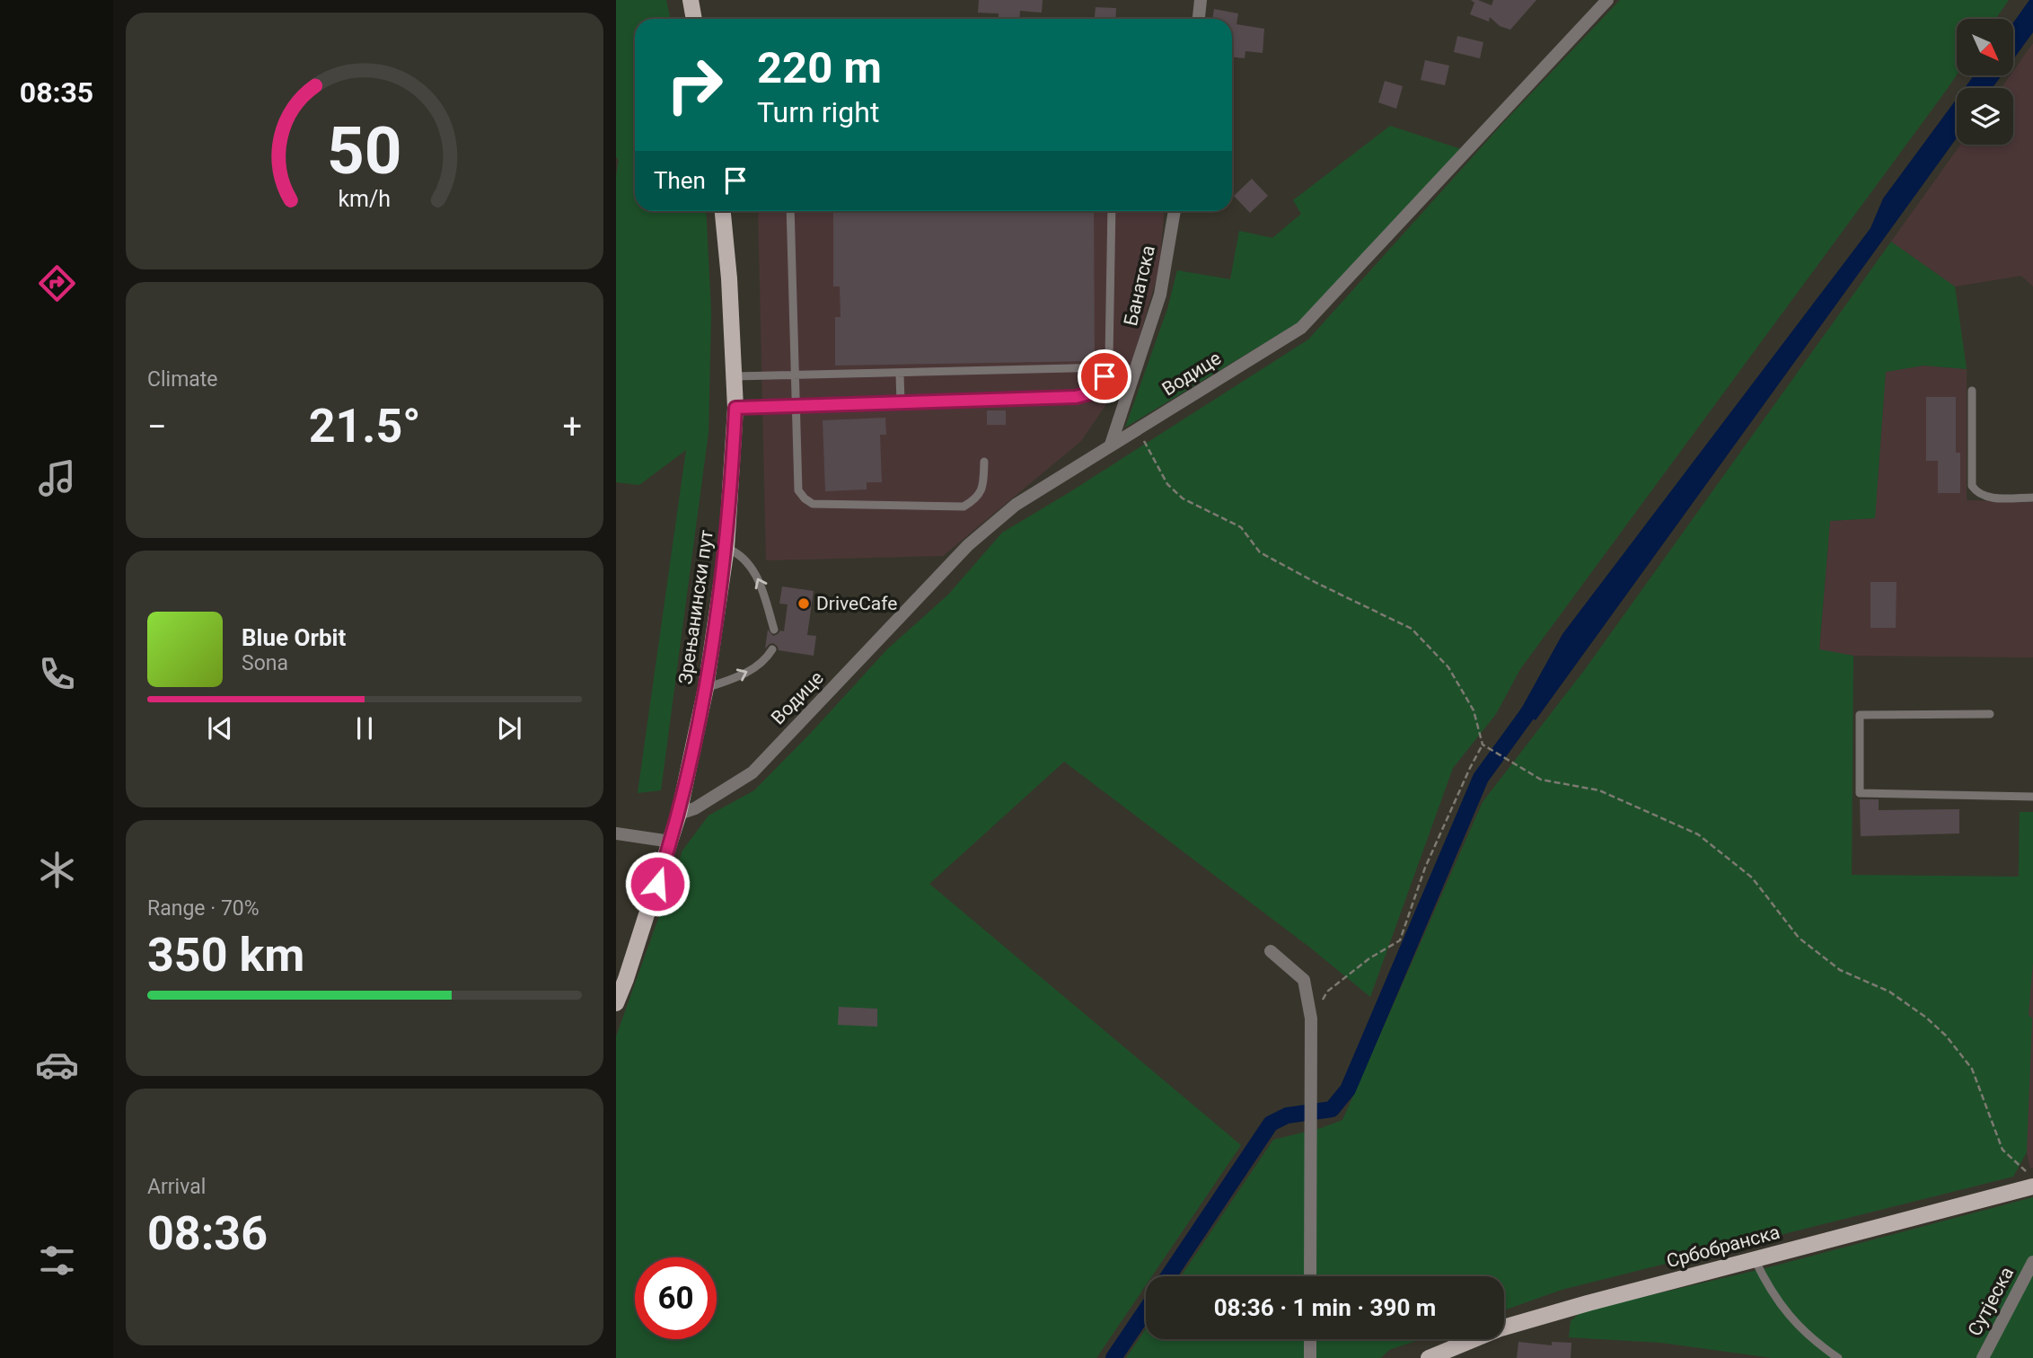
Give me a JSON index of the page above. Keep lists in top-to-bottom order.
{
  "streets": {
    "main road": ["Зрењанински пут", "Србобранска"],
    "street": ["Банатска", "Водице", "Сутјеска"]
  },
  "crossings": [
    ["Банатска", "Водице"],
    ["Водице", "Зрењанински пут"]
  ],
  "places": ["DriveCafe"],
  "north": "bottom right",
  "page": {
    "tabs": "08:35",
    "turn": ["220 m", "Turn right"],
    "then": "Then",
    "tile": [
      "Climate",
      ["Range · 70%", "350 km"],
      ["Arrival", "08:36"]
    ],
    "heat": ["−", "21.5°", "+"],
    "song": ["Blue Orbit", "Sona"],
    "limit": "60",
    "trip": "08:36 · 1 min · 390 m",
    "gauge": ["50", "km/h"]
  }
}
